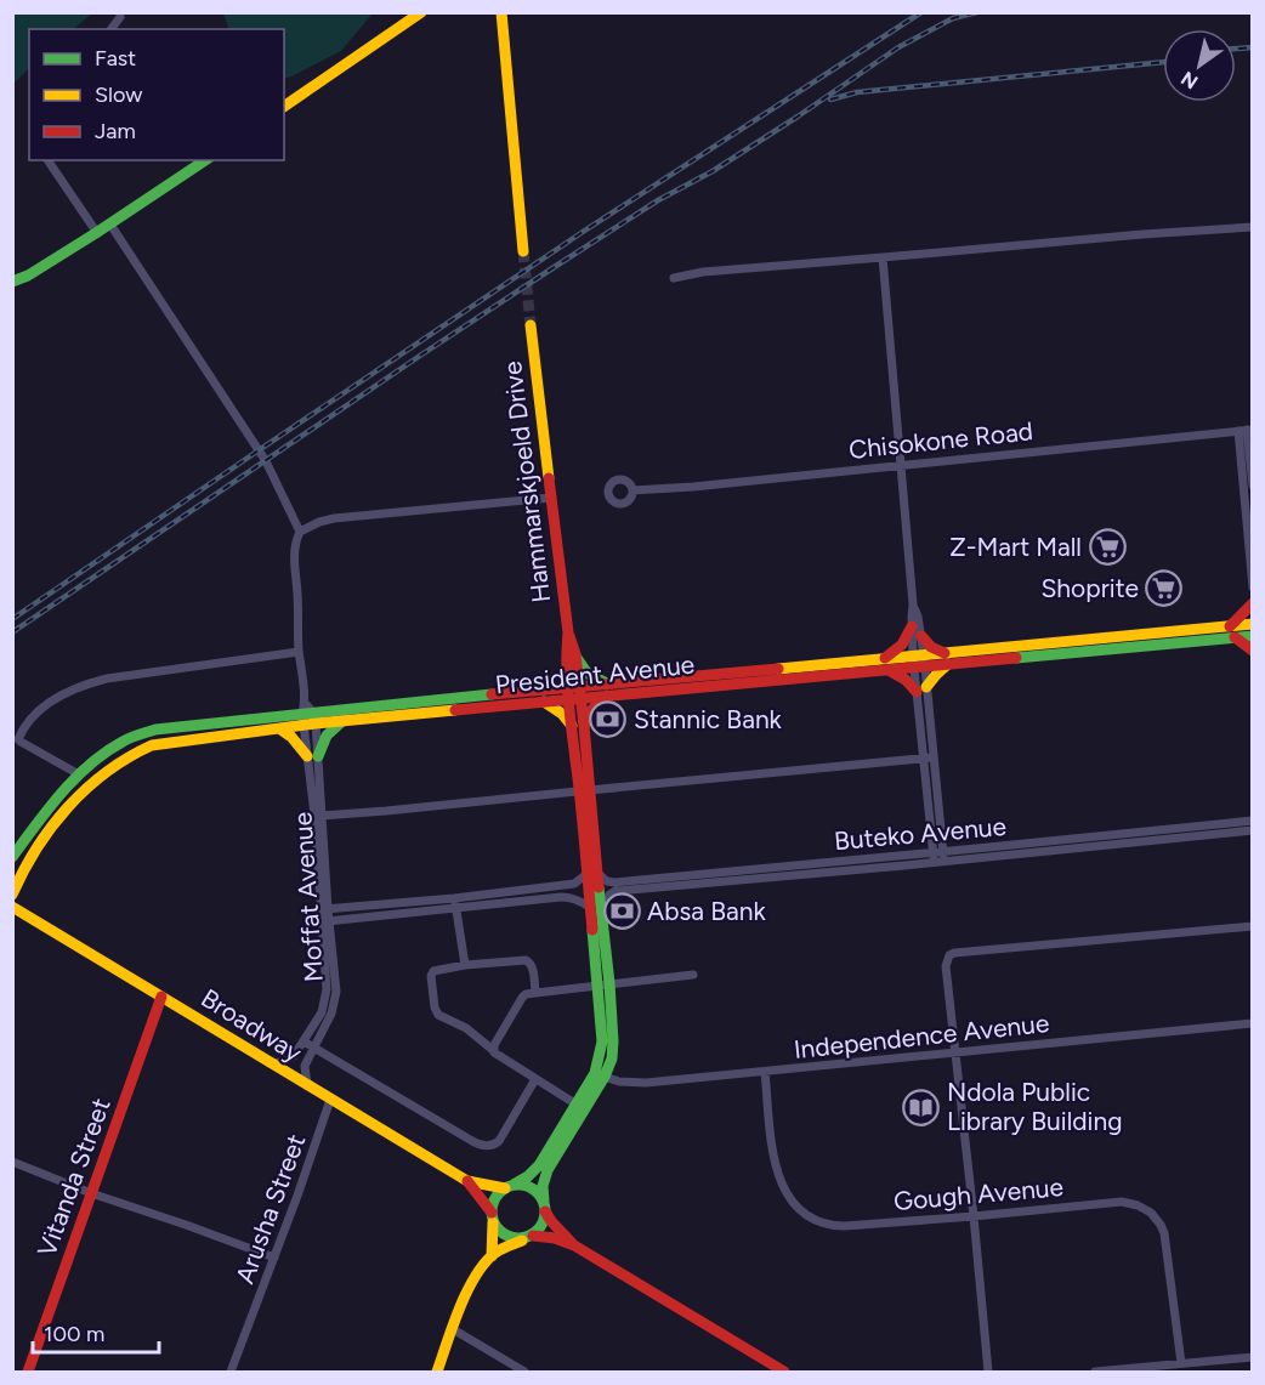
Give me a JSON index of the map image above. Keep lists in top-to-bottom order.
{
  "streets": {
    "main road": [
      "Hammarskjoeld Drive",
      "President Avenue",
      "Broadway",
      "Vitanda Street"
    ],
    "street": [
      "Chisokone Road",
      "Buteko Avenue",
      "Moffat Avenue",
      "Independence Avenue",
      "Gough Avenue",
      "Arusha Street"
    ]
  },
  "crossings": [
    ["Hammarskjoeld Drive", "President Avenue"],
    ["Hammarskjoeld Drive", "Buteko Avenue"],
    ["Hammarskjoeld Drive", "Independence Avenue"],
    ["President Avenue", "Moffat Avenue"],
    ["Moffat Avenue", "Broadway"],
    ["Broadway", "Vitanda Street"],
    ["Broadway", "Arusha Street"],
    ["Independence Avenue", "Gough Avenue"]
  ],
  "places": {
    "supermarket": ["Z-Mart Mall", "Shoprite"],
    "bank": ["Stannic Bank", "Absa Bank"],
    "library": ["Ndola Public Library Building"]
  },
  "legend": ["Fast", "Slow", "Jam"],
  "scale_bar": "100 m",
  "north": "bottom left"
}
